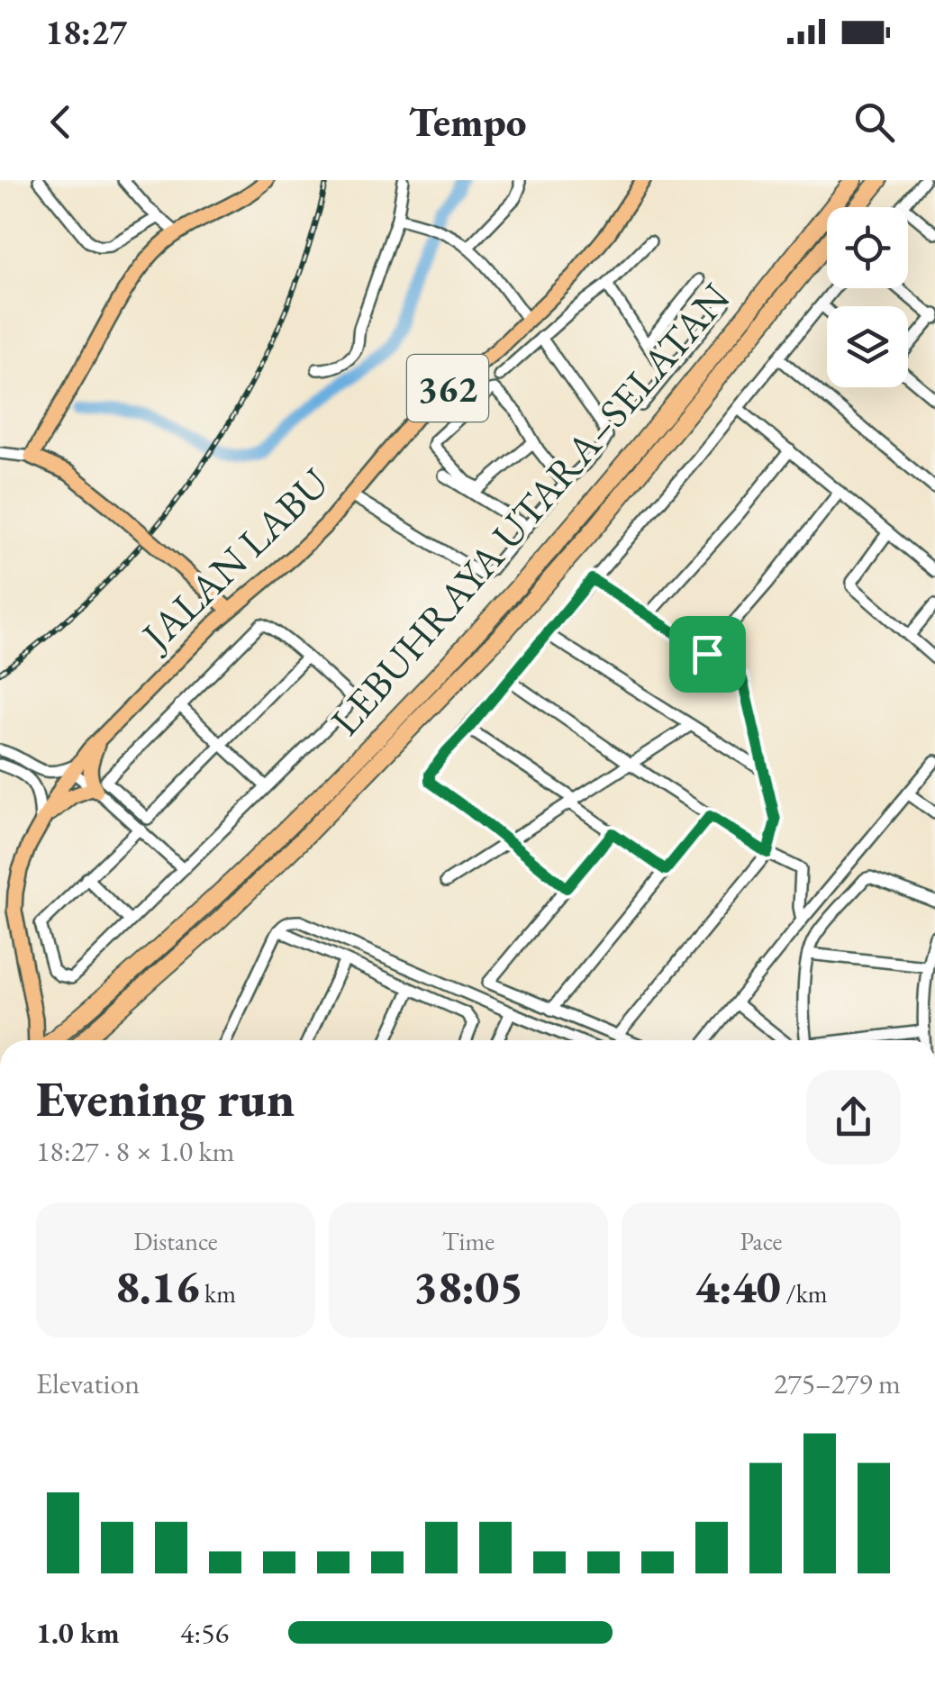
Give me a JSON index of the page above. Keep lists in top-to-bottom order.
{
  "streets": {
    "highway": ["LEBUHRAYA UTARA–SELATAN"],
    "main road": ["362", "JALAN LABU"]
  },
  "page": {
    "status": "18:27",
    "header": "Tempo",
    "heading": ["Evening run", "18:27 · 8 × 1.0 km"],
    "stats": [
      ["Distance", "8.16 km"],
      ["Time", "38:05"],
      ["Pace", "4:40 /km"]
    ],
    "chart": ["Elevation", "275–279 m"],
    "list": [
      {
        "name": "1.0 km",
        "note": "4:56"
      }
    ]
  }
}
